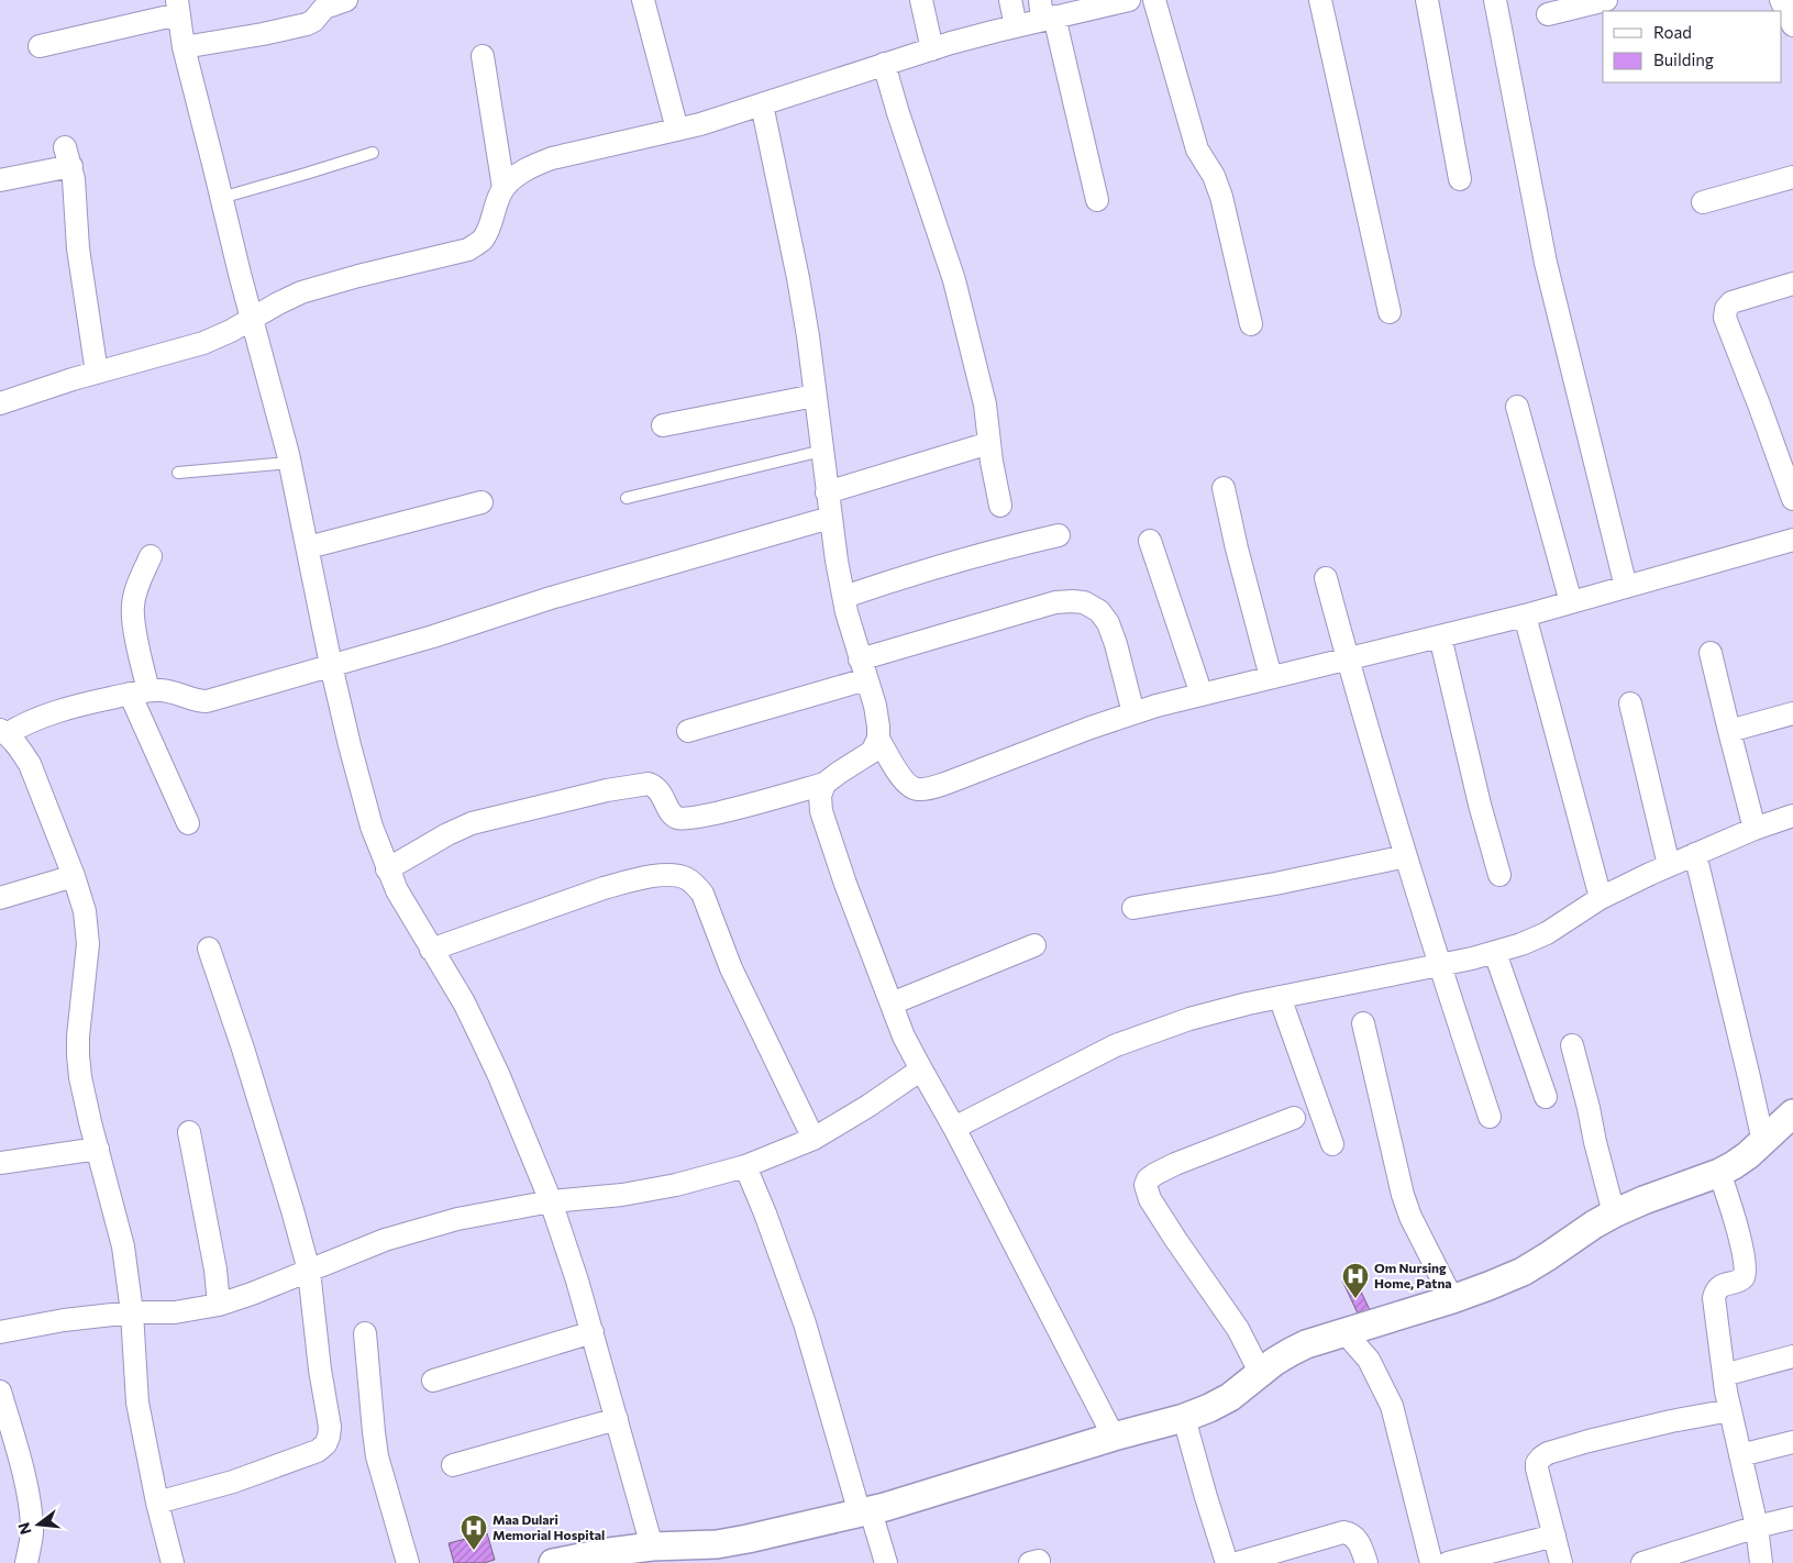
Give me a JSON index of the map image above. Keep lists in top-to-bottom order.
{
  "places": {
    "hospital": ["Om Nursing Home, Patna", "Maa Dulari Memorial Hospital"]
  },
  "legend": ["Road", "Building"],
  "north": "left"
}
